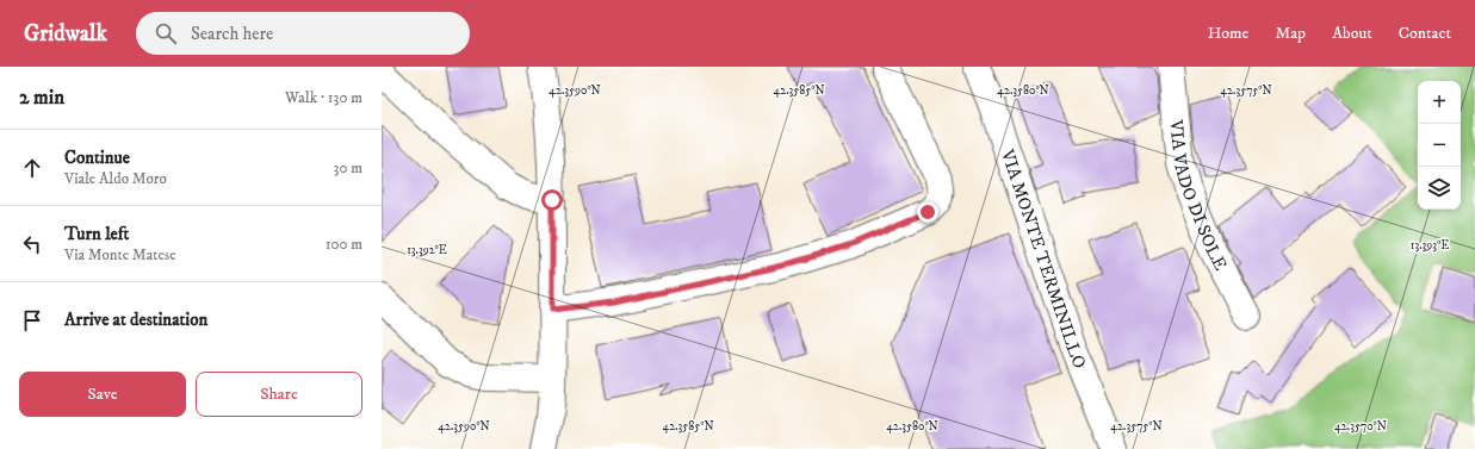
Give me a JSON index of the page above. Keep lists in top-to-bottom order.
{
  "streets": {
    "street": ["VIA VADO DI SOLE", "VIA MONTE TERMINILLO"]
  },
  "page": {
    "header": "Gridwalk",
    "search": "Search here",
    "nav": [
      "Home",
      "Map",
      "About",
      "Contact"
    ],
    "heading": ["2 min", "Walk · 130 m"],
    "map_buttons": ["+", "−"],
    "list": [
      ["Continue", "Viale Aldo Moro", "30 m"],
      ["Turn left", "Via Monte Matese", "100 m"],
      "Arrive at destination"
    ],
    "buttons": ["Save", "Share"]
  },
  "coordinates": [
    "42.3590°N",
    "42.3585°N",
    "42.3580°N",
    "42.3575°N",
    "13.393°E",
    "13.392°E",
    "42.3570°N"
  ]
}
